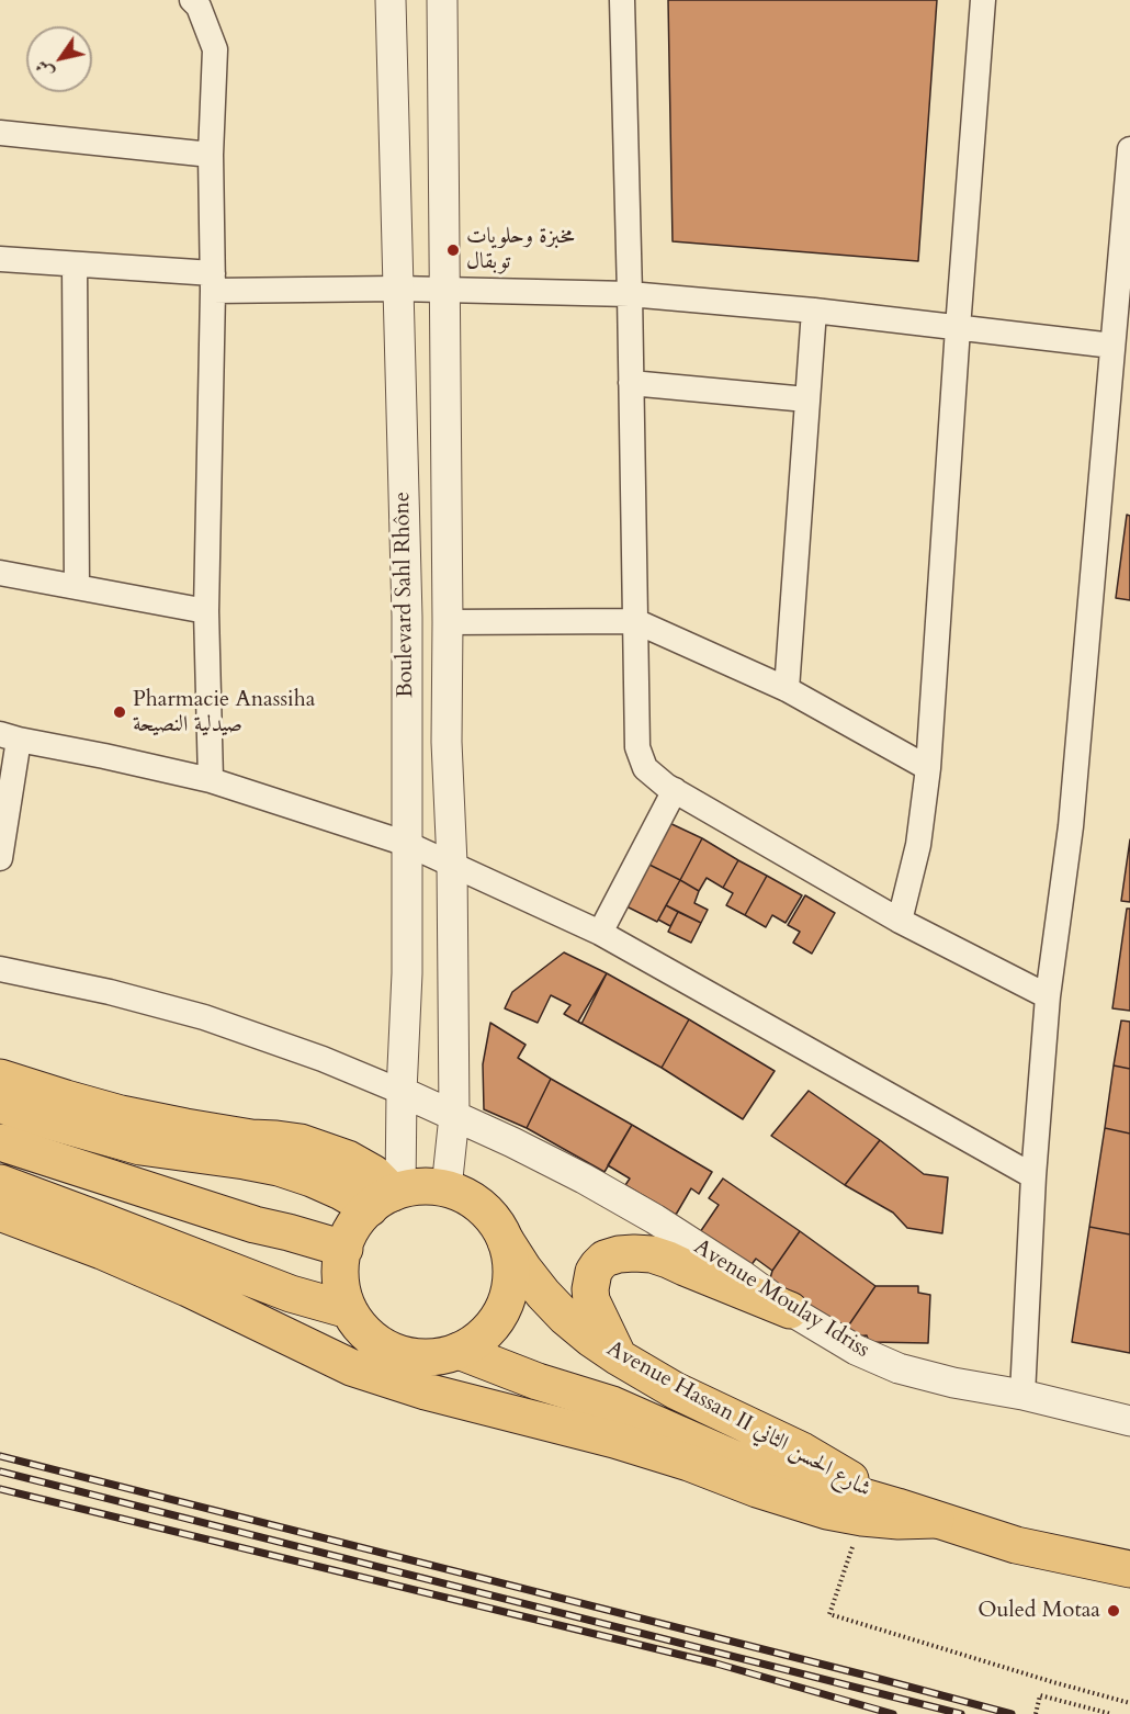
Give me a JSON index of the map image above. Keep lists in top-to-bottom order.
{
  "streets": {
    "main road": ["Avenue Hassan II شارع الحسن الثاني"],
    "street": ["Boulevard Sahl Rhône", "Avenue Moulay Idriss"]
  },
  "crossings": [
    ["Boulevard Sahl Rhône", "Avenue Moulay Idriss"],
    ["Boulevard Sahl Rhône", "Avenue Hassan II شارع الحسن الثاني"]
  ],
  "places": ["مخبزة وحلويات توبقال", "Pharmacie Anassiha صيدلية النصيحة", "Ouled Motaa"],
  "north": "bottom left"
}
